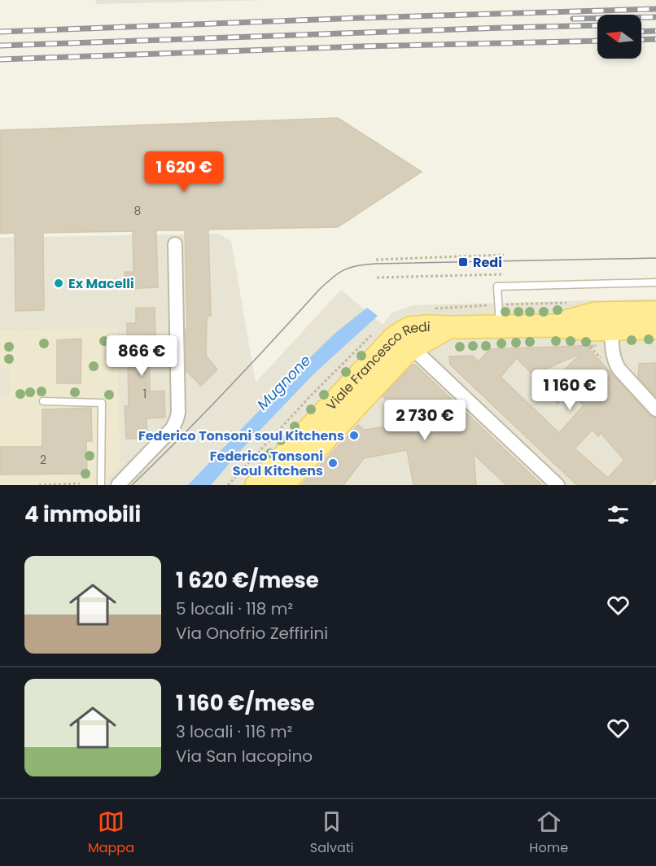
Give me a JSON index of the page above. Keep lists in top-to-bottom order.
{
  "streets": {
    "main road": ["Viale Francesco Redi"]
  },
  "water": ["Mugnone"],
  "places": {
    "transit": ["Redi"],
    "other": ["Ex Macelli", "Federico Tonsoni soul Kitchens", "Federico Tonsoni Soul Kitchens"]
  },
  "house_numbers": ["8", "1", "2"],
  "north": "left",
  "page": {
    "price": [
      "1 620 €",
      "866 €",
      "1 160 €",
      "2 730 €"
    ],
    "heading": "4 immobili",
    "list": [
      {
        "name": "1 620 €/mese",
        "note": "5 locali · 118 m² · Via Onofrio Zeffirini"
      },
      {
        "name": "1 160 €/mese",
        "note": "3 locali · 116 m² · Via San Iacopino"
      }
    ],
    "tabs": ["Mappa", "Salvati", "Home"]
  }
}
